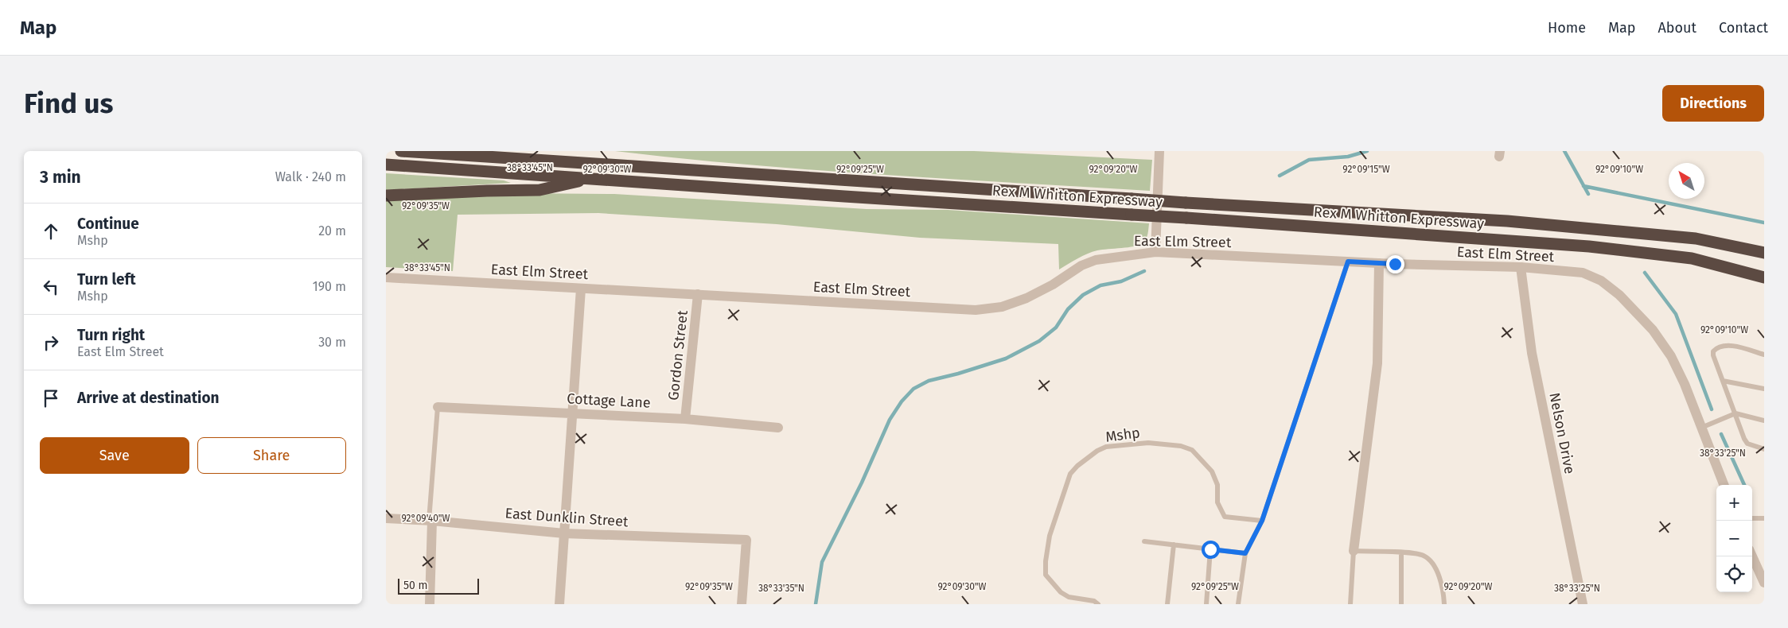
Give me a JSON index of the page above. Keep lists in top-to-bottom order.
{
  "streets": {
    "highway": ["Rex M Whitton Expressway"],
    "street": [
      "East Elm Street",
      "Gordon Street",
      "Cottage Lane",
      "Nelson Drive",
      "East Dunklin Street"
    ],
    "lane": ["Mshp"]
  },
  "crossings": [
    ["East Elm Street", "Gordon Street"],
    ["East Elm Street", "Nelson Drive"],
    ["Gordon Street", "Cottage Lane"]
  ],
  "scale_bar": "50 m",
  "north": "top left",
  "page": {
    "header": "Map",
    "nav": [
      "Home",
      "Map",
      "About",
      "Contact"
    ],
    "buttons": [
      "Directions",
      ["Save", "Share"]
    ],
    "title": "Find us",
    "heading": ["3 min", "Walk · 240 m"],
    "list": [
      ["Continue", "Mshp", "20 m"],
      ["Turn left", "Mshp", "190 m"],
      ["Turn right", "East Elm Street", "30 m"],
      "Arrive at destination"
    ],
    "map_buttons": ["+", "−"],
    "scale": "50 m"
  },
  "coordinates": [
    "38°33'45\"N",
    "92°09'30\"W",
    "92°09'25\"W",
    "92°09'20\"W",
    "92°09'15\"W",
    "92°09'10\"W",
    "92°09'35\"W",
    "38°33'25\"N",
    "92°09'40\"W",
    "38°33'35\"N"
  ]
}
